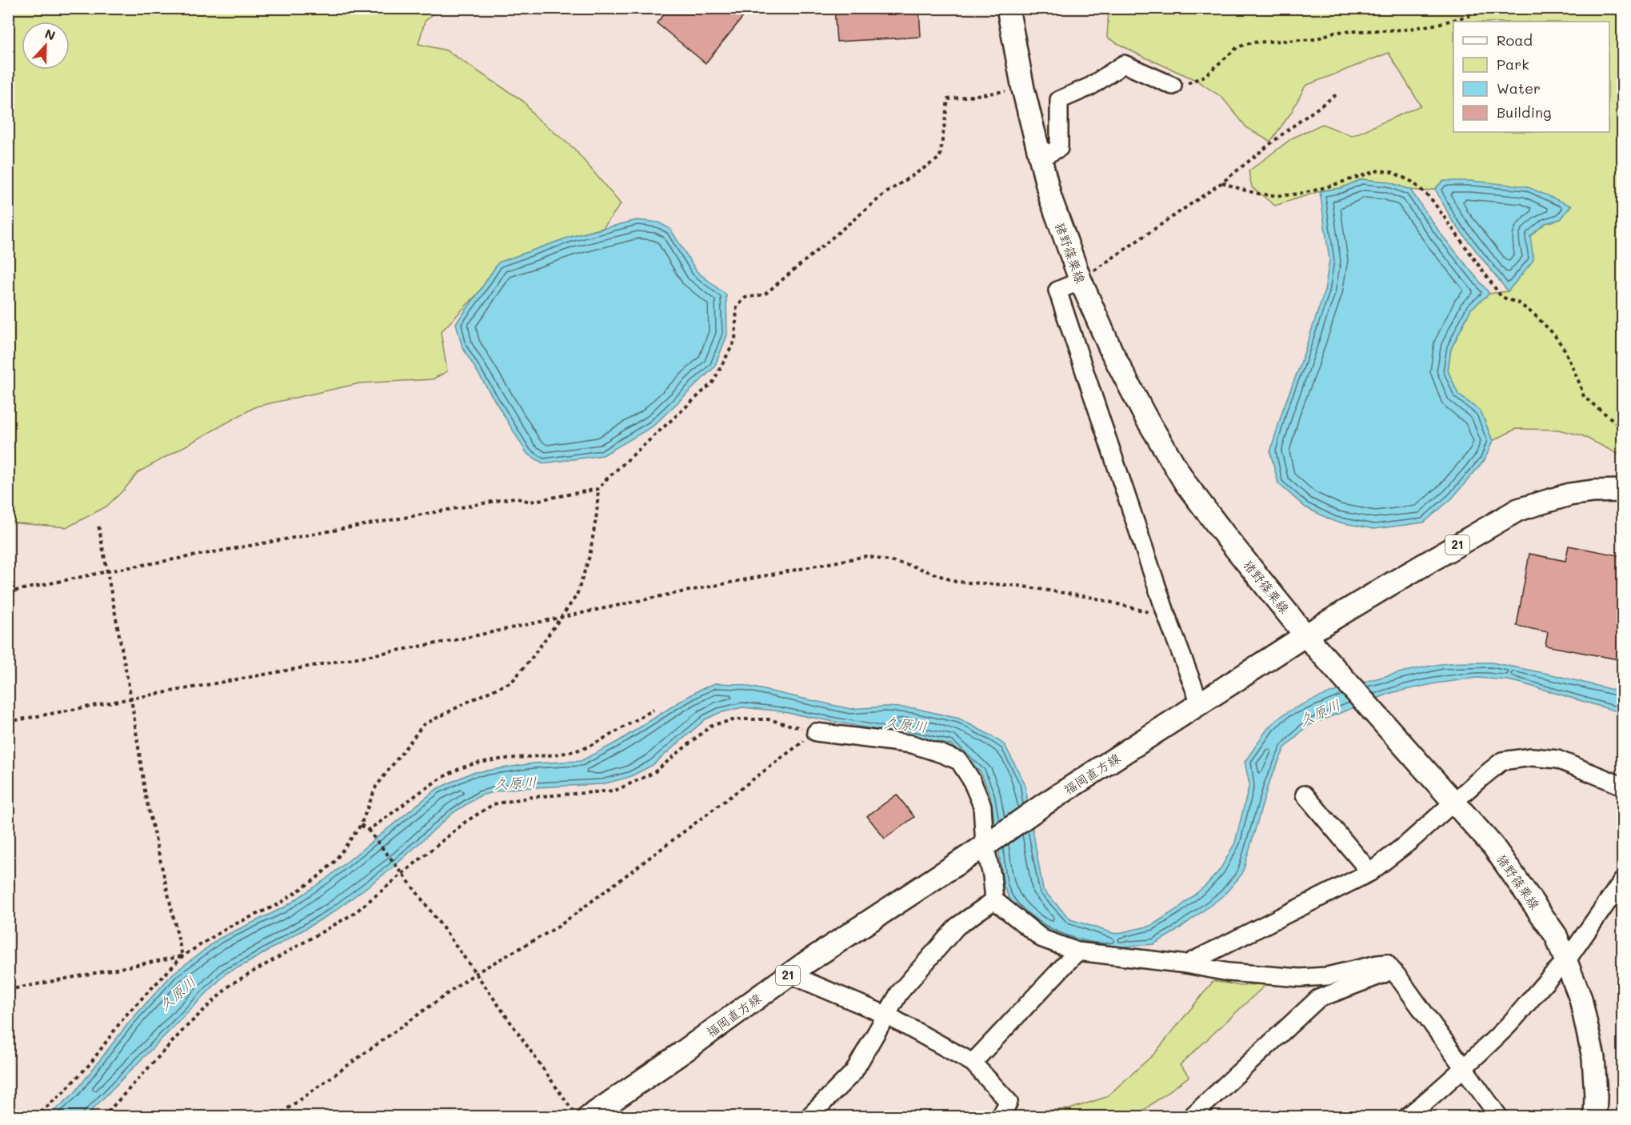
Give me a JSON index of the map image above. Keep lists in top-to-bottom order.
{
  "streets": {
    "main road": ["猪野篠栗線", "21", "福岡直方線"]
  },
  "crossings": [
    ["猪野篠栗線", "福岡直方線"]
  ],
  "water": ["久原川"],
  "legend": [
    "Road",
    "Park",
    "Water",
    "Building"
  ],
  "north": "top"
}
